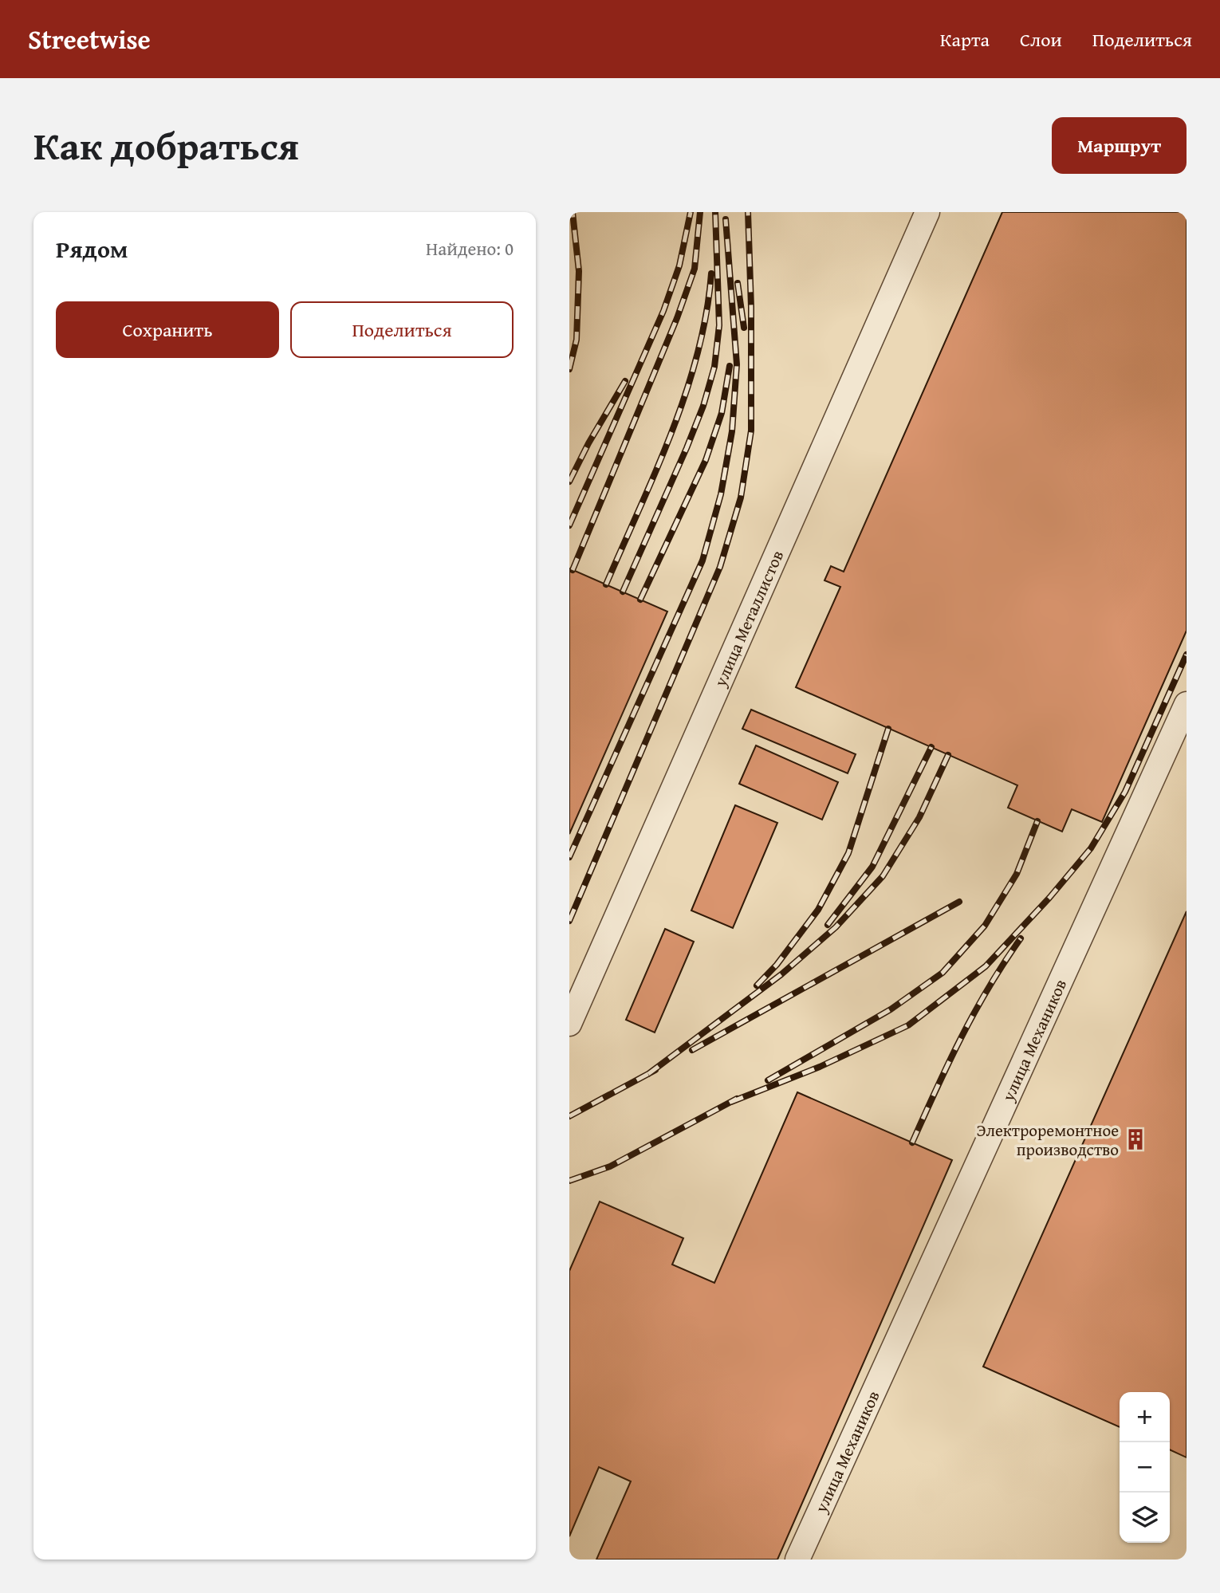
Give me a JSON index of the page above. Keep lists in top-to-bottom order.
{
  "streets": {
    "street": ["улица Металлистов", "улица Механиков"]
  },
  "places": {
    "building": ["Электроремонтное производство"]
  },
  "page": {
    "header": "Streetwise",
    "nav": ["Карта", "Слои", "Поделиться"],
    "title": "Как добраться",
    "buttons": [
      "Маршрут",
      ["Сохранить", "Поделиться"]
    ],
    "heading": ["Рядом", "Найдено: 0"],
    "map_buttons": ["+", "−"]
  }
}
